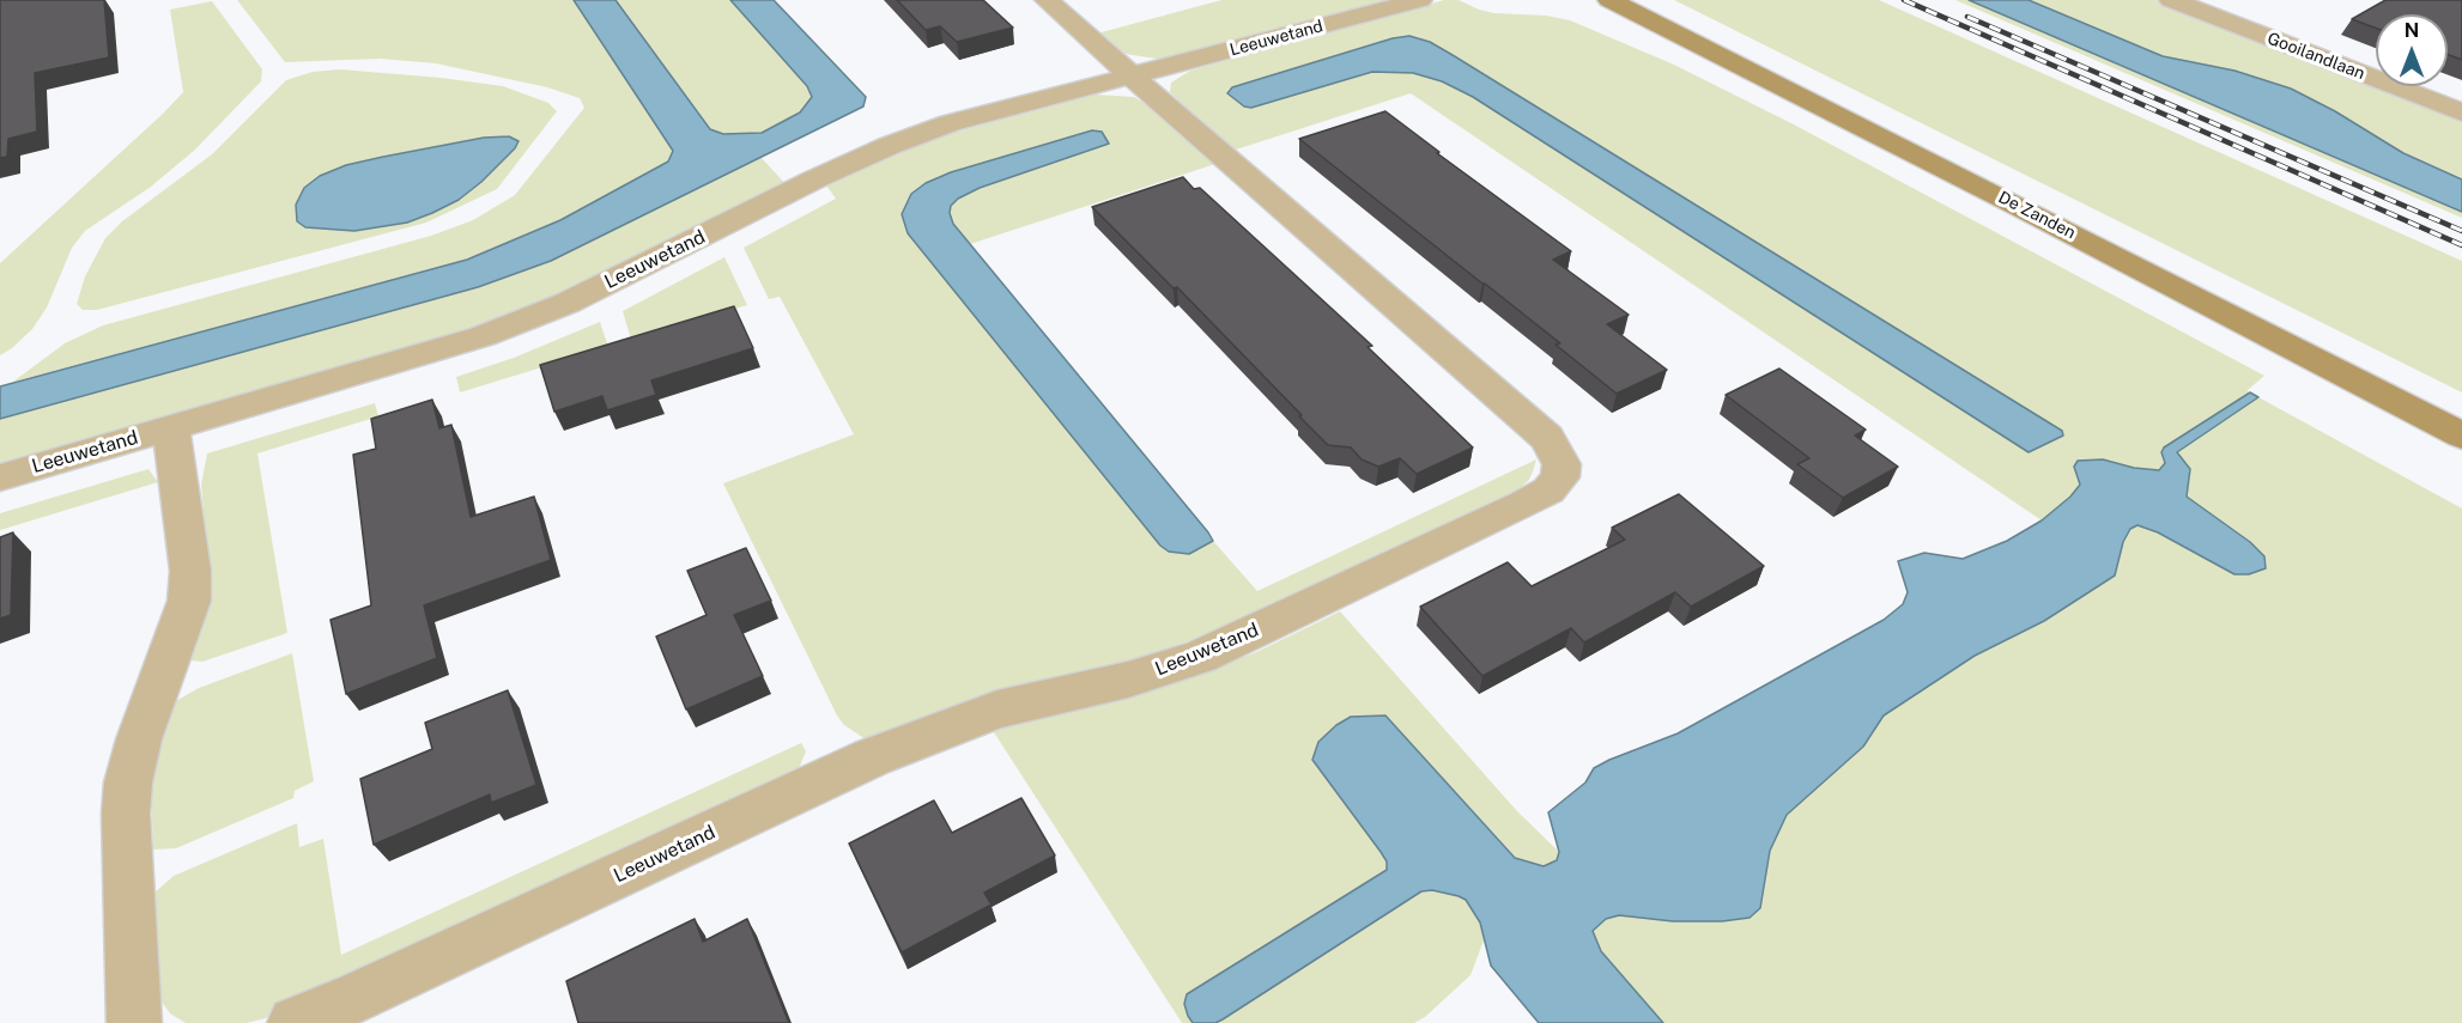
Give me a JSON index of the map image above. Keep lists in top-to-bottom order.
{
  "streets": {
    "main road": ["De Zanden"],
    "street": ["Leeuwetand", "Gooilandlaan"]
  },
  "north": "top"
}
